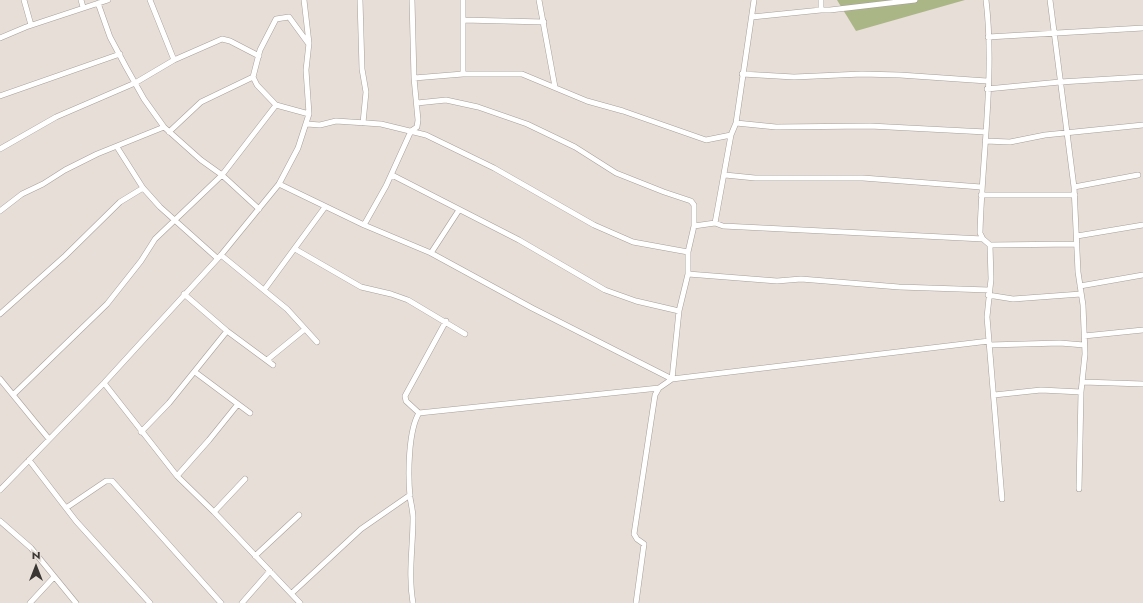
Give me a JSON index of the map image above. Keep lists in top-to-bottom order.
{
  "north": "top"
}
